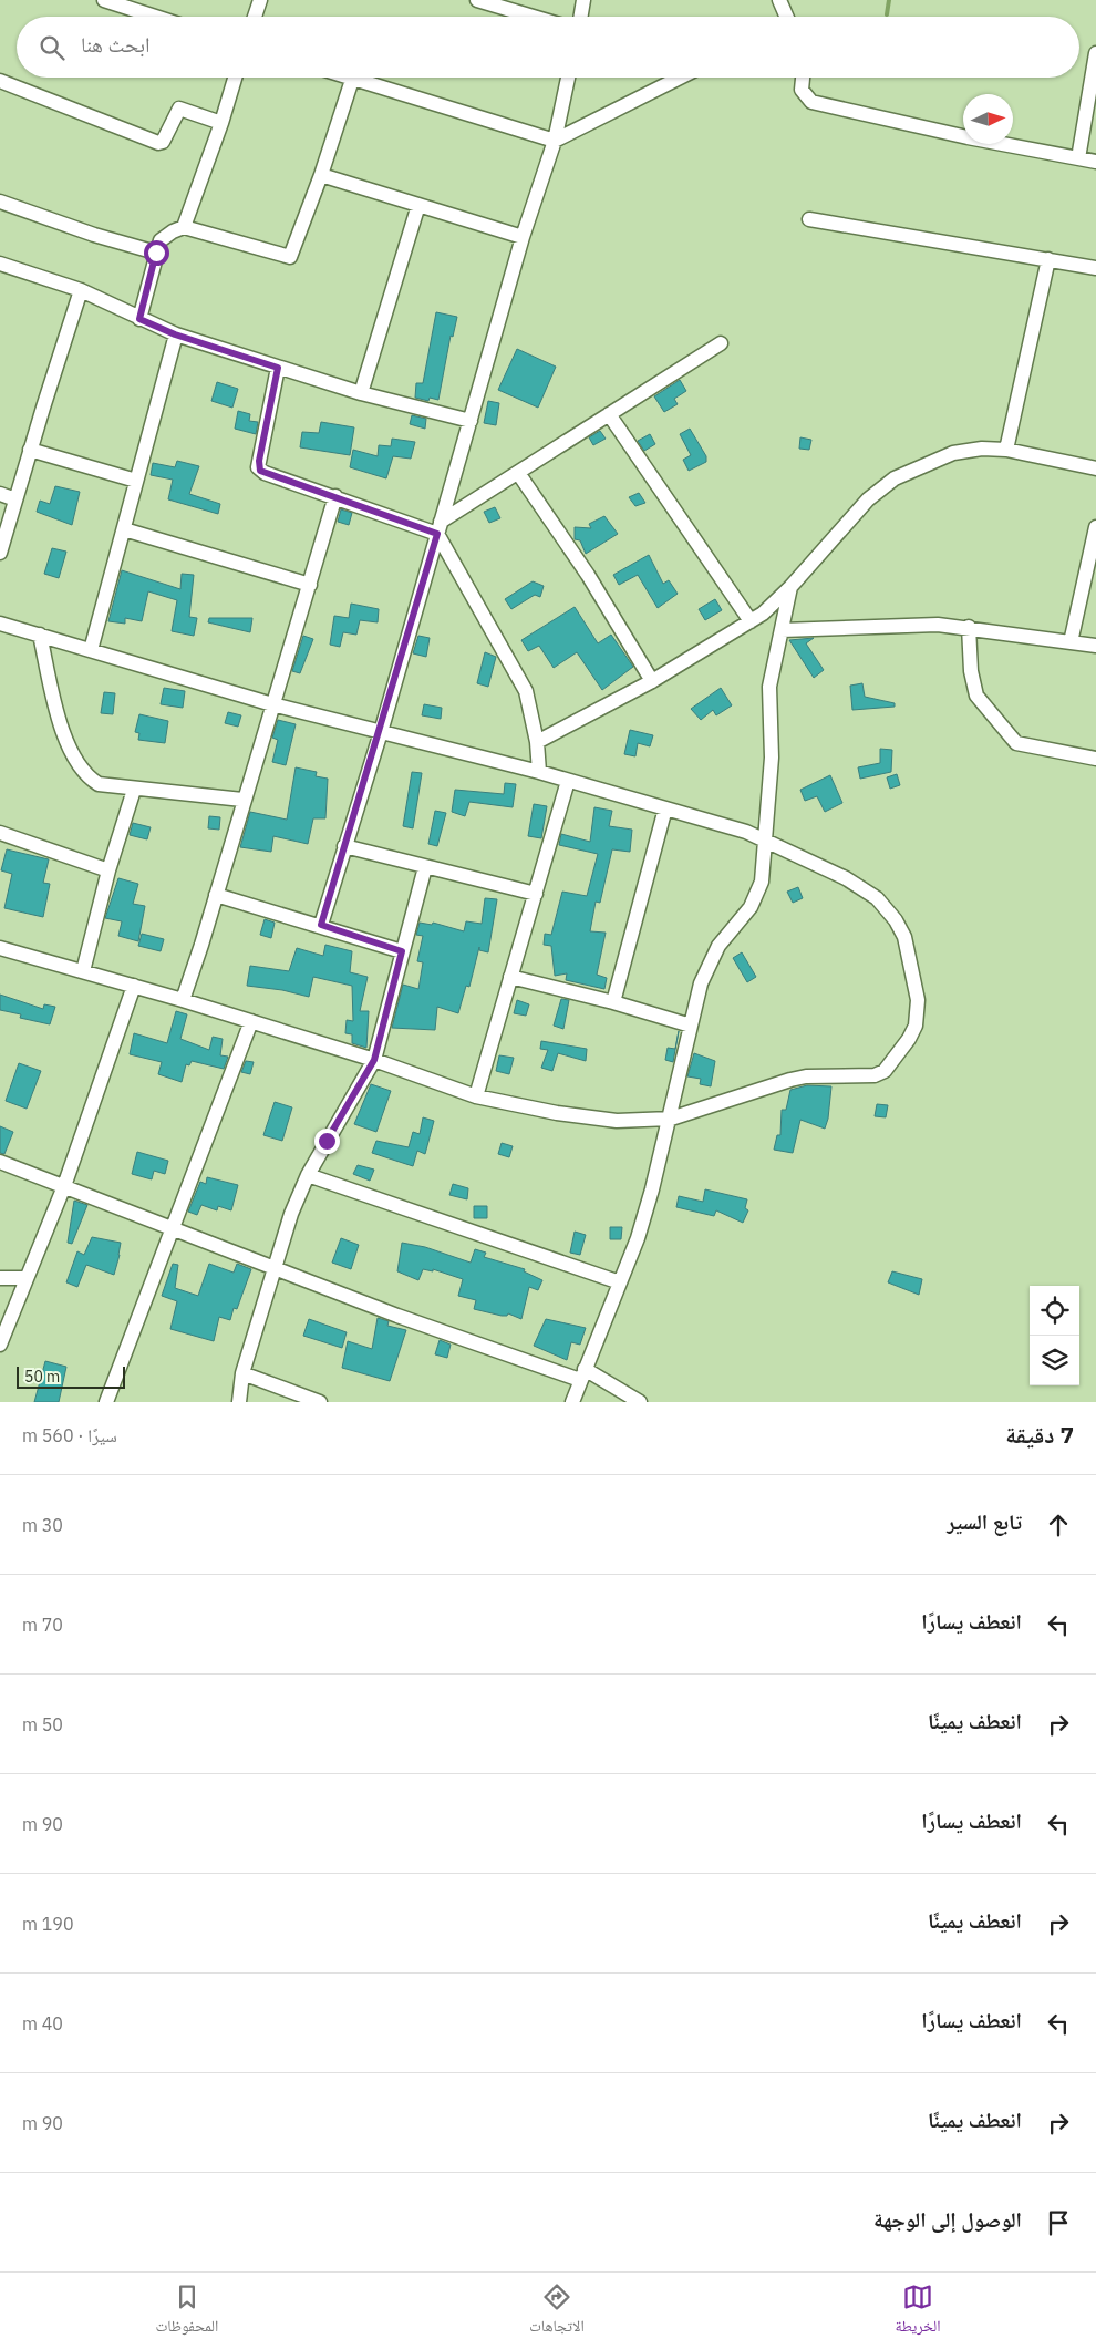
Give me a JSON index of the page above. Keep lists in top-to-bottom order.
{
  "scale_bar": "50 m",
  "north": "right",
  "page": {
    "search": "ابحث هنا",
    "scale": "50 m",
    "heading": ["7 دقيقة", "سيرًا · 560 m"],
    "list": [
      ["تابع السير", "30 m"],
      ["انعطف يسارًا", "70 m"],
      ["انعطف يمينًا", "50 m"],
      ["انعطف يسارًا", "90 m"],
      ["انعطف يمينًا", "190 m"],
      ["انعطف يسارًا", "40 m"],
      ["انعطف يمينًا", "90 m"],
      "الوصول إلى الوجهة"
    ],
    "nav": ["الخريطة", "الاتجاهات", "المحفوظات"]
  }
}
